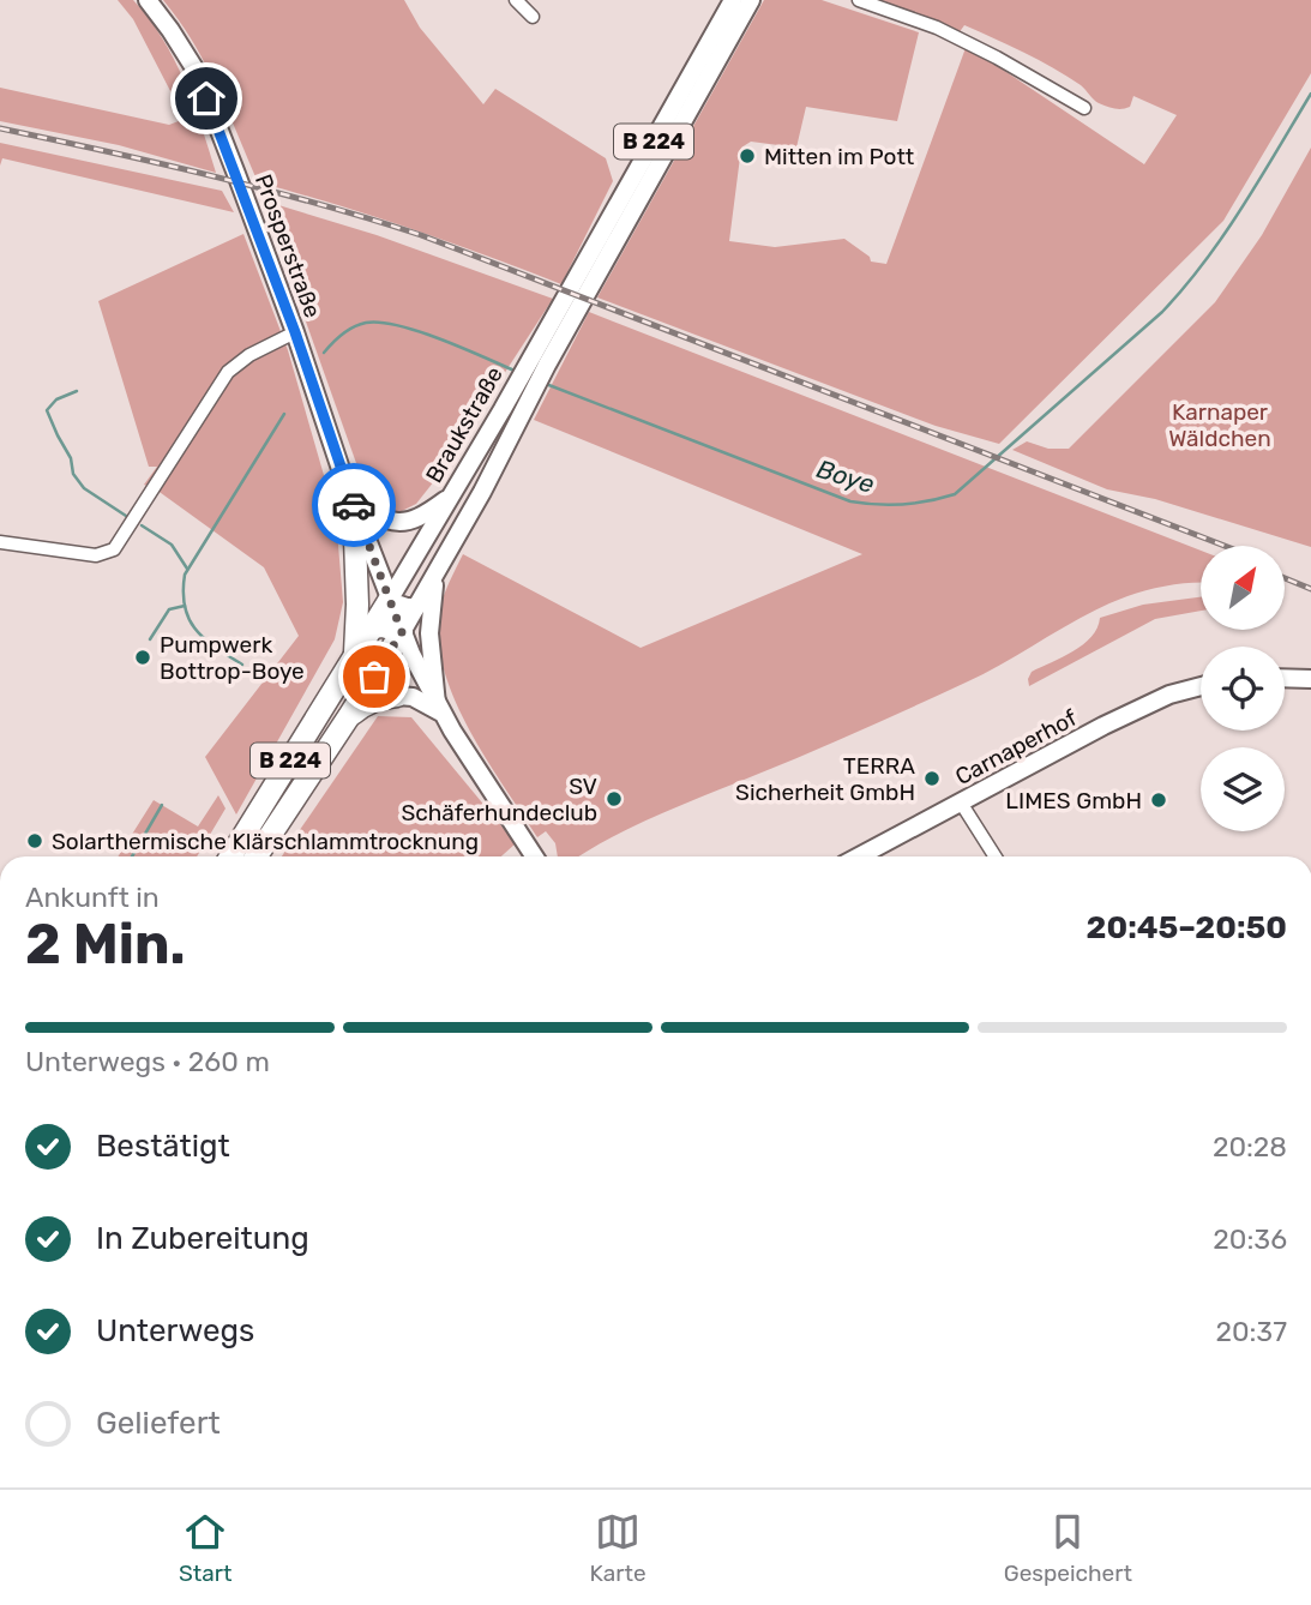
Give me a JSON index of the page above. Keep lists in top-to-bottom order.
{
  "streets": {
    "highway": ["B 224", "Braukstraße"],
    "main road": ["Prosperstraße", "Carnaperhof"]
  },
  "crossings": [
    ["Prosperstraße", "Braukstraße"]
  ],
  "water": ["Boye"],
  "parks": ["Karnaper Wäldchen"],
  "places": [
    "Mitten im Pott",
    "Pumpwerk Bottrop-Boye",
    "TERRA Sicherheit GmbH",
    "SV Schäferhundeclub",
    "LIMES GmbH",
    "Solarthermische Klärschlammtrocknung"
  ],
  "north": "top right",
  "page": {
    "heading": ["2 Min.", "Ankunft in", "20:45–20:50"],
    "bar": "Unterwegs · 260 m",
    "list": [
      ["Bestätigt", "20:28"],
      ["In Zubereitung", "20:36"],
      ["Unterwegs", "20:37"],
      "Geliefert"
    ],
    "tabs": ["Start", "Karte", "Gespeichert"]
  }
}
